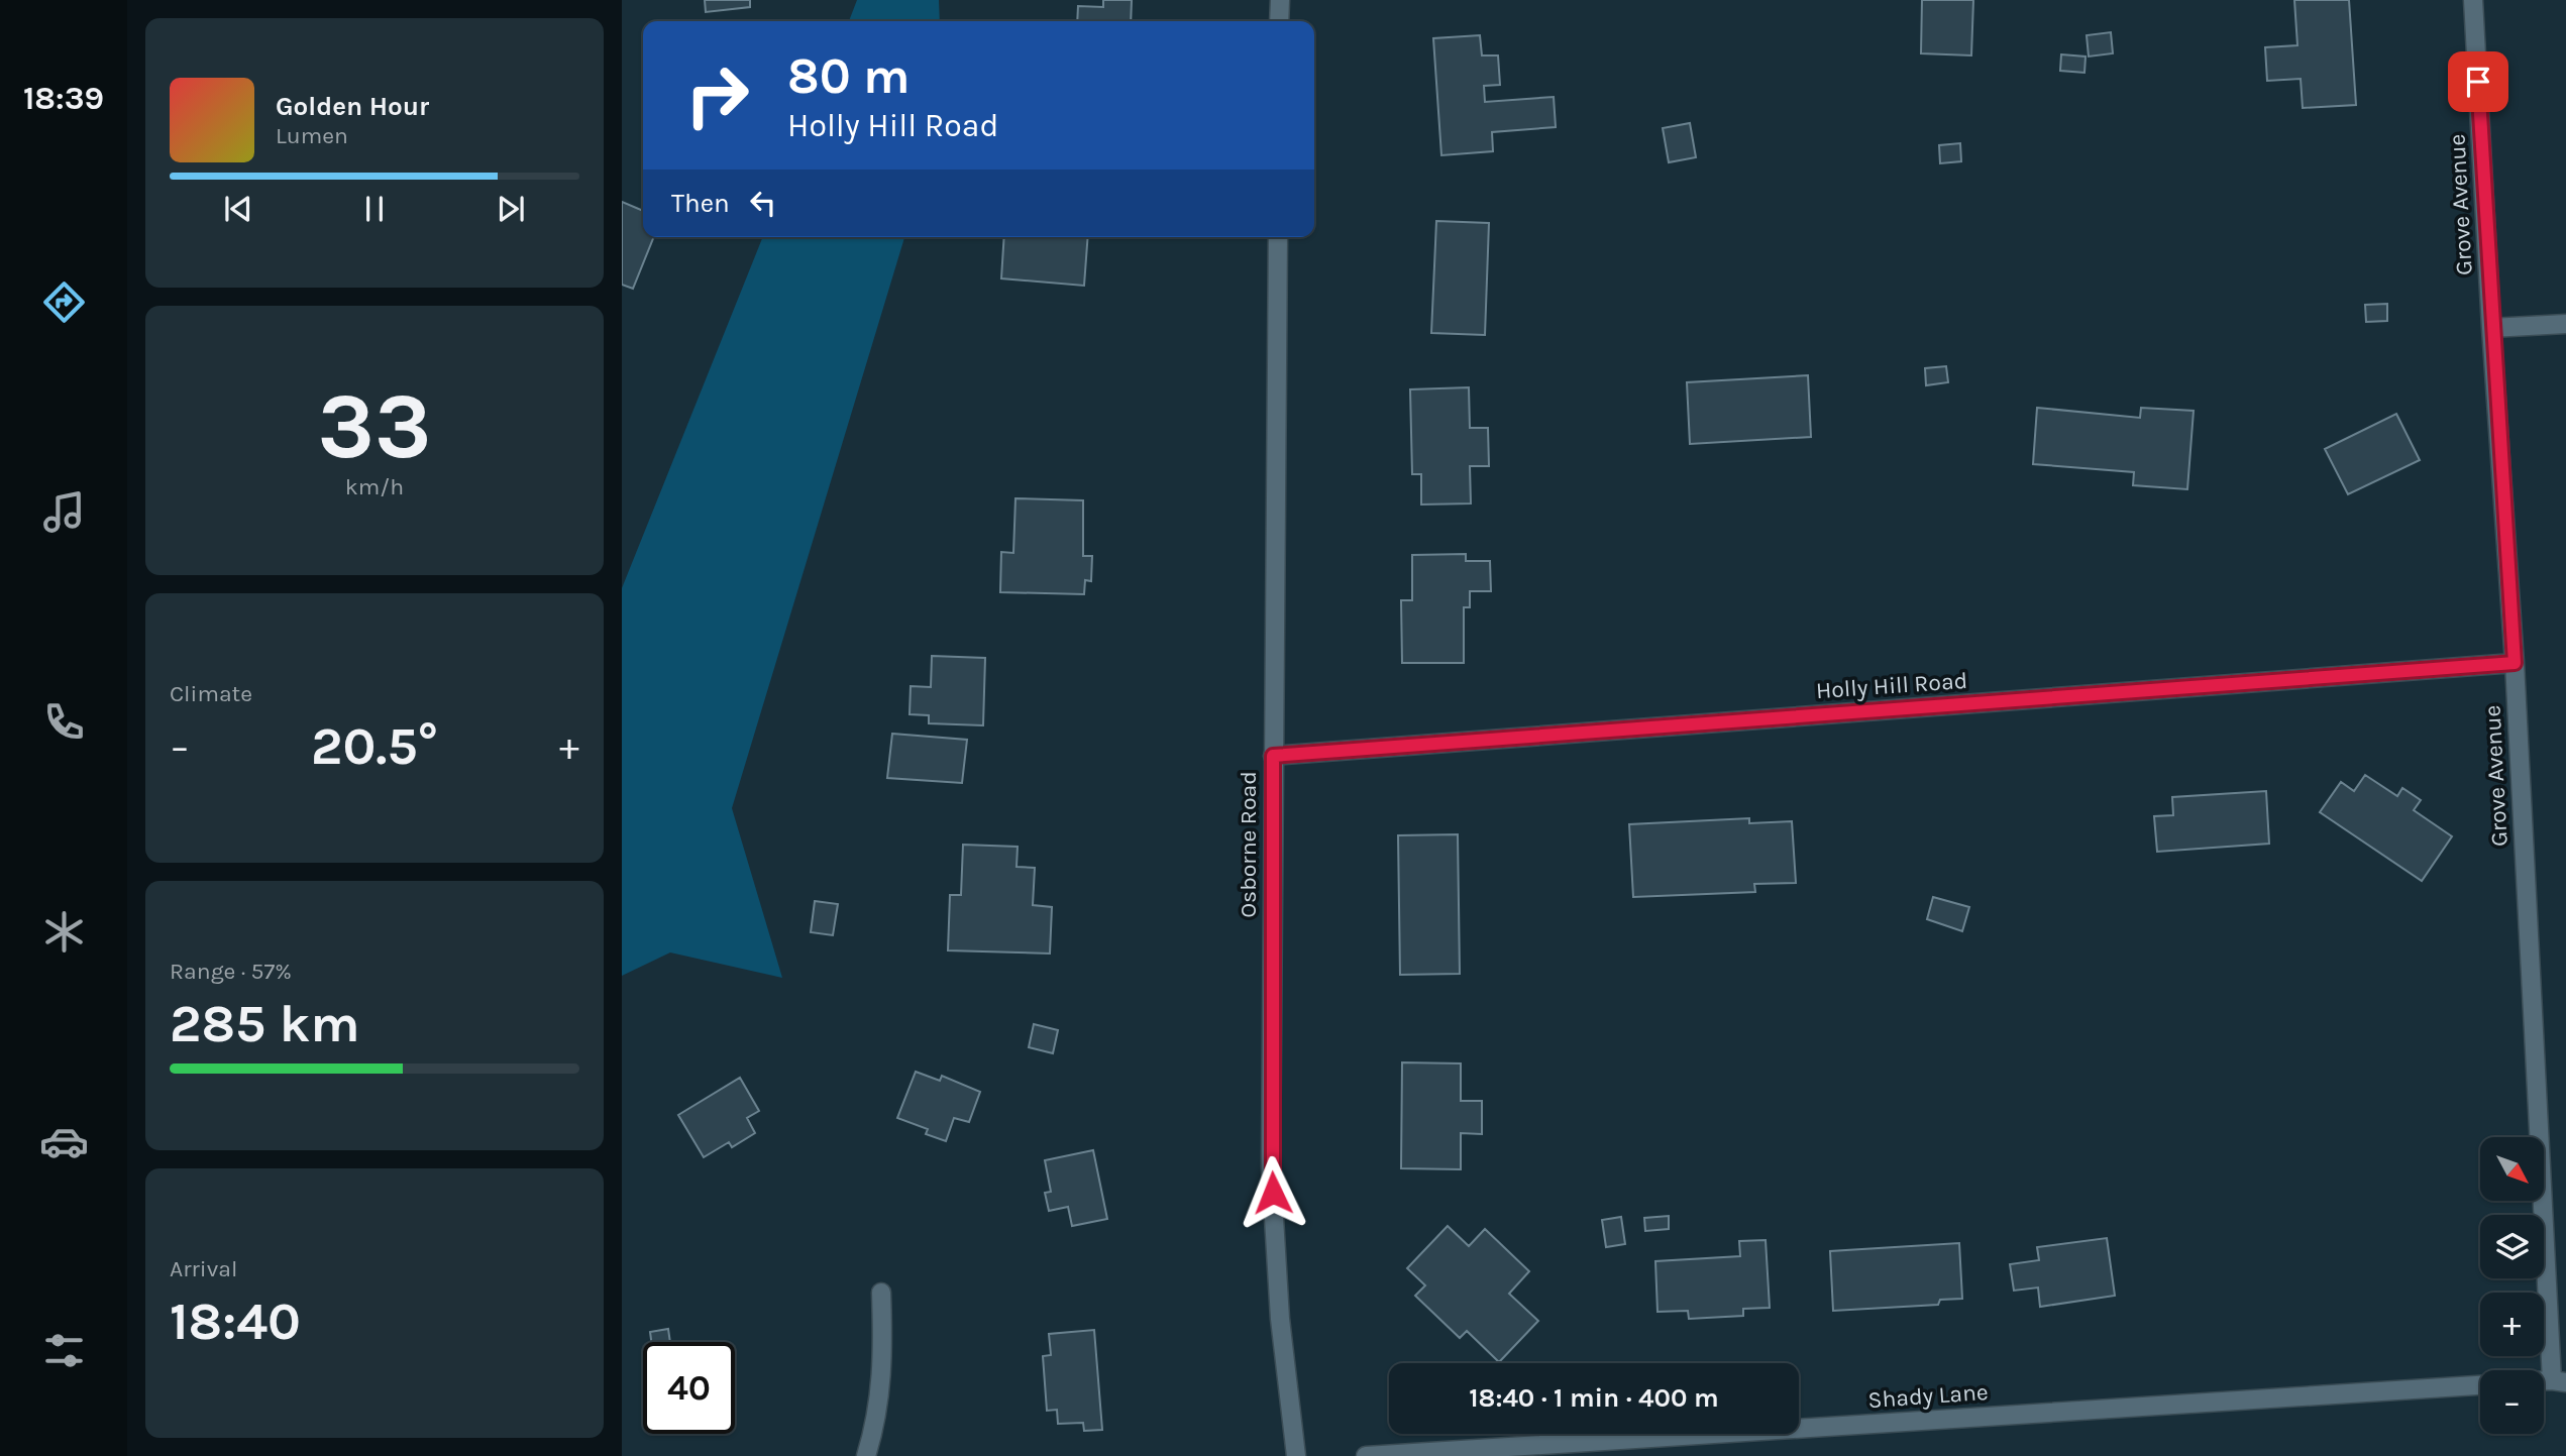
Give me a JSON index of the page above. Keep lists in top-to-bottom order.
{
  "streets": {
    "street": [
      "Grove Avenue",
      "Holly Hill Road",
      "Osborne Road",
      "Shady Lane"
    ]
  },
  "crossings": [
    ["Grove Avenue", "Holly Hill Road"],
    ["Holly Hill Road", "Osborne Road"]
  ],
  "north": "bottom right",
  "page": {
    "tabs": "18:39",
    "turn": ["80 m", "Holly Hill Road"],
    "song": ["Golden Hour", "Lumen"],
    "then": "Then",
    "tile": [
      ["33", "km/h"],
      "Climate",
      ["Range · 57%", "285 km"],
      ["Arrival", "18:40"]
    ],
    "heat": ["−", "20.5°", "+"],
    "map_buttons": ["+", "−"],
    "limit": "40",
    "trip": "18:40 · 1 min · 400 m"
  }
}
